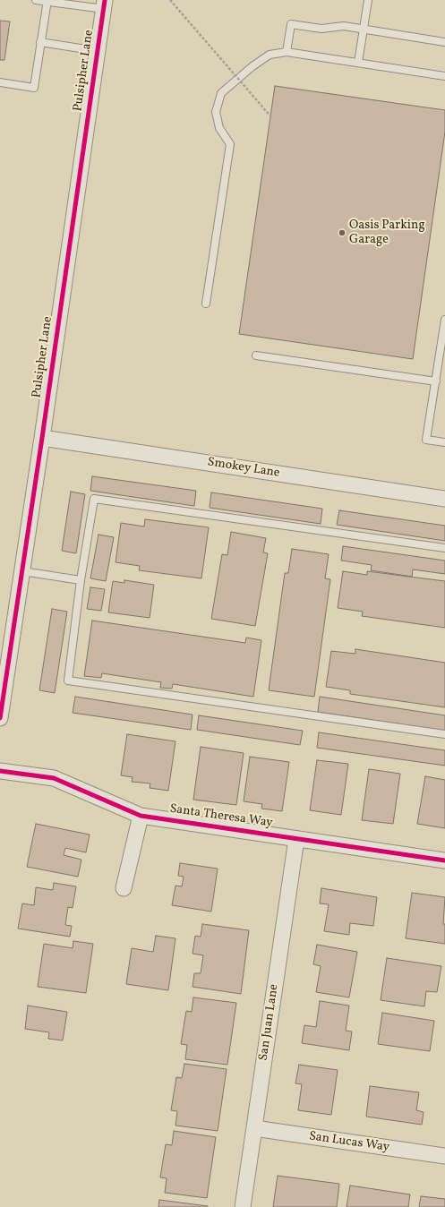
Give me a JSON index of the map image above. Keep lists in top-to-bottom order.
{
  "streets": {
    "street": [
      "Pulsipher Lane",
      "Smokey Lane",
      "Santa Theresa Way",
      "San Juan Lane",
      "San Lucas Way"
    ]
  },
  "crossings": [
    ["Pulsipher Lane", "Smokey Lane"],
    ["Santa Theresa Way", "San Juan Lane"],
    ["San Juan Lane", "San Lucas Way"]
  ],
  "places": ["Oasis Parking Garage"]
}
